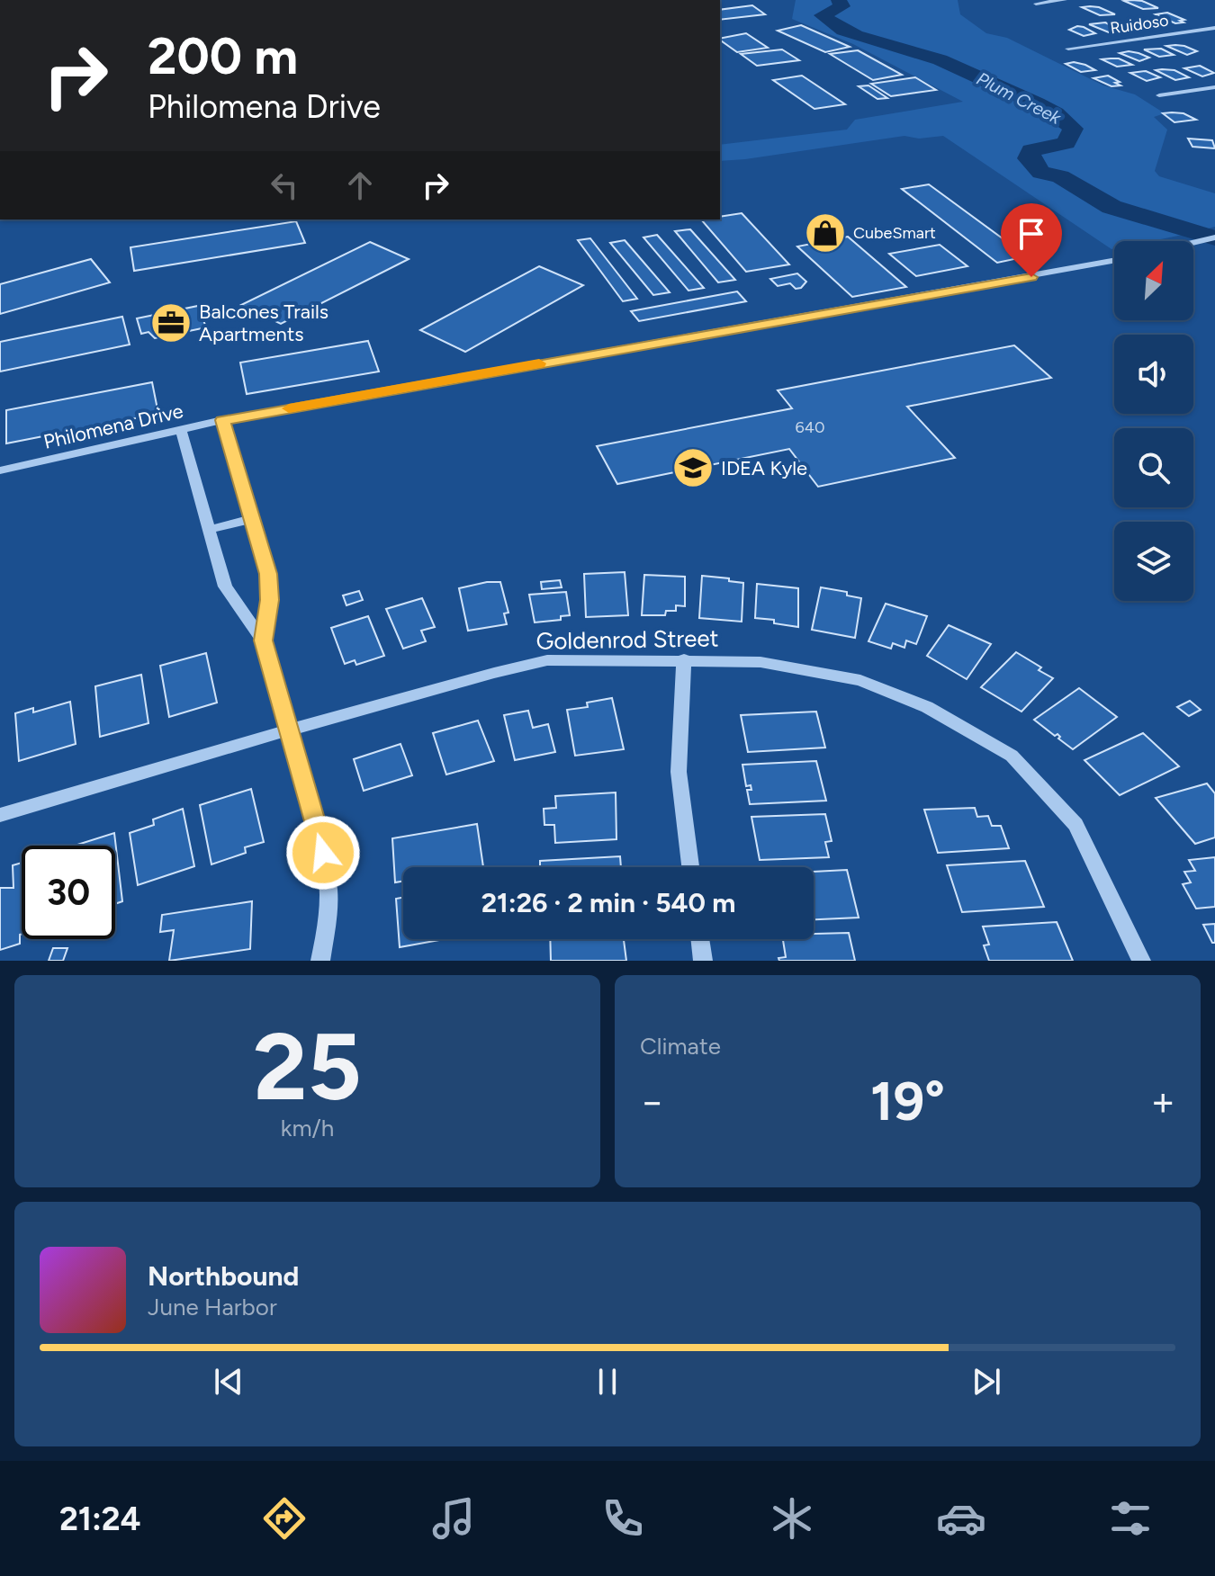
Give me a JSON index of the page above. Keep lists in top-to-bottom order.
{
  "streets": {
    "street": ["Ruidoso", "Philomena Drive", "Goldenrod Street"]
  },
  "water": ["Plum Creek"],
  "places": {
    "shop": ["CubeSmart"],
    "office": ["Balcones Trails Apartments"],
    "school or university": ["IDEA Kyle"]
  },
  "house_numbers": ["640"],
  "north": "top right",
  "page": {
    "turn": ["200 m", "Philomena Drive"],
    "limit": "30",
    "trip": "21:26 · 2 min · 540 m",
    "tile": [
      ["25", "km/h"],
      "Climate"
    ],
    "heat": ["−", "19°", "+"],
    "song": ["Northbound", "June Harbor"],
    "tabs": "21:24"
  }
}
